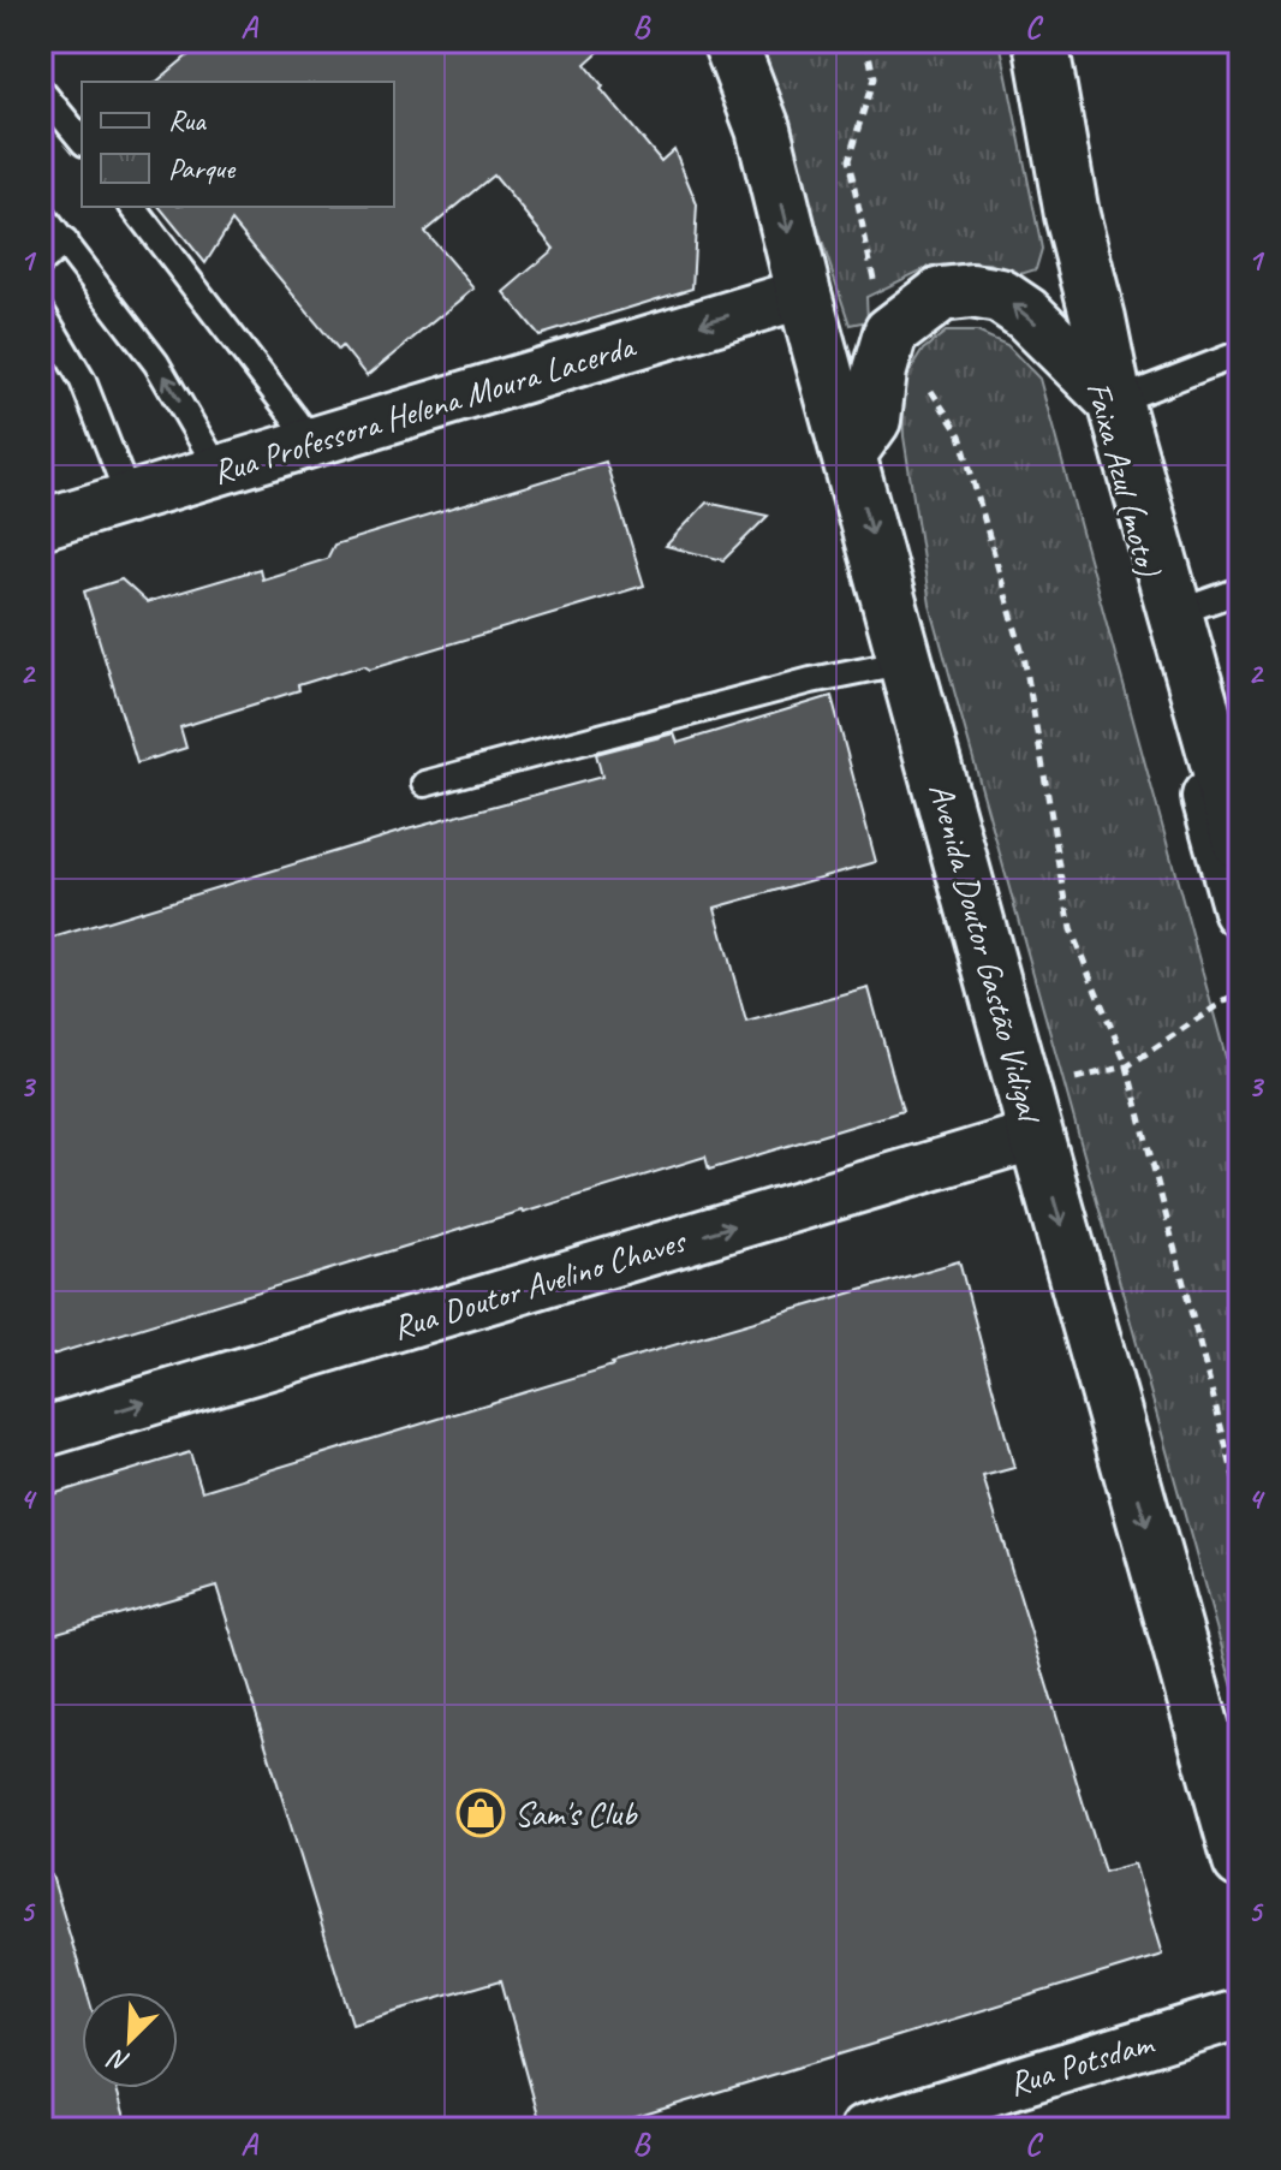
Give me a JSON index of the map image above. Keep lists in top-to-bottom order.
{
  "streets": {
    "main road": ["Faixa Azul (moto)", "Avenida Doutor Gastão Vidigal"],
    "street": ["Rua Professora Helena Moura Lacerda", "Rua Doutor Avelino Chaves", "Rua Potsdam"]
  },
  "crossings": [
    ["Rua Professora Helena Moura Lacerda", "Avenida Doutor Gastão Vidigal"],
    ["Avenida Doutor Gastão Vidigal", "Rua Doutor Avelino Chaves"]
  ],
  "one_way": ["Rua Professora Helena Moura Lacerda", "Rua Doutor Avelino Chaves"],
  "places": {
    "shop": ["Sam's Club"]
  },
  "legend": ["Rua", "Parque"],
  "north": "bottom left",
  "grid": {
    "columns": ["A", "B", "C"],
    "rows": [
      "1",
      "2",
      "3",
      "4",
      "5"
    ]
  }
}
